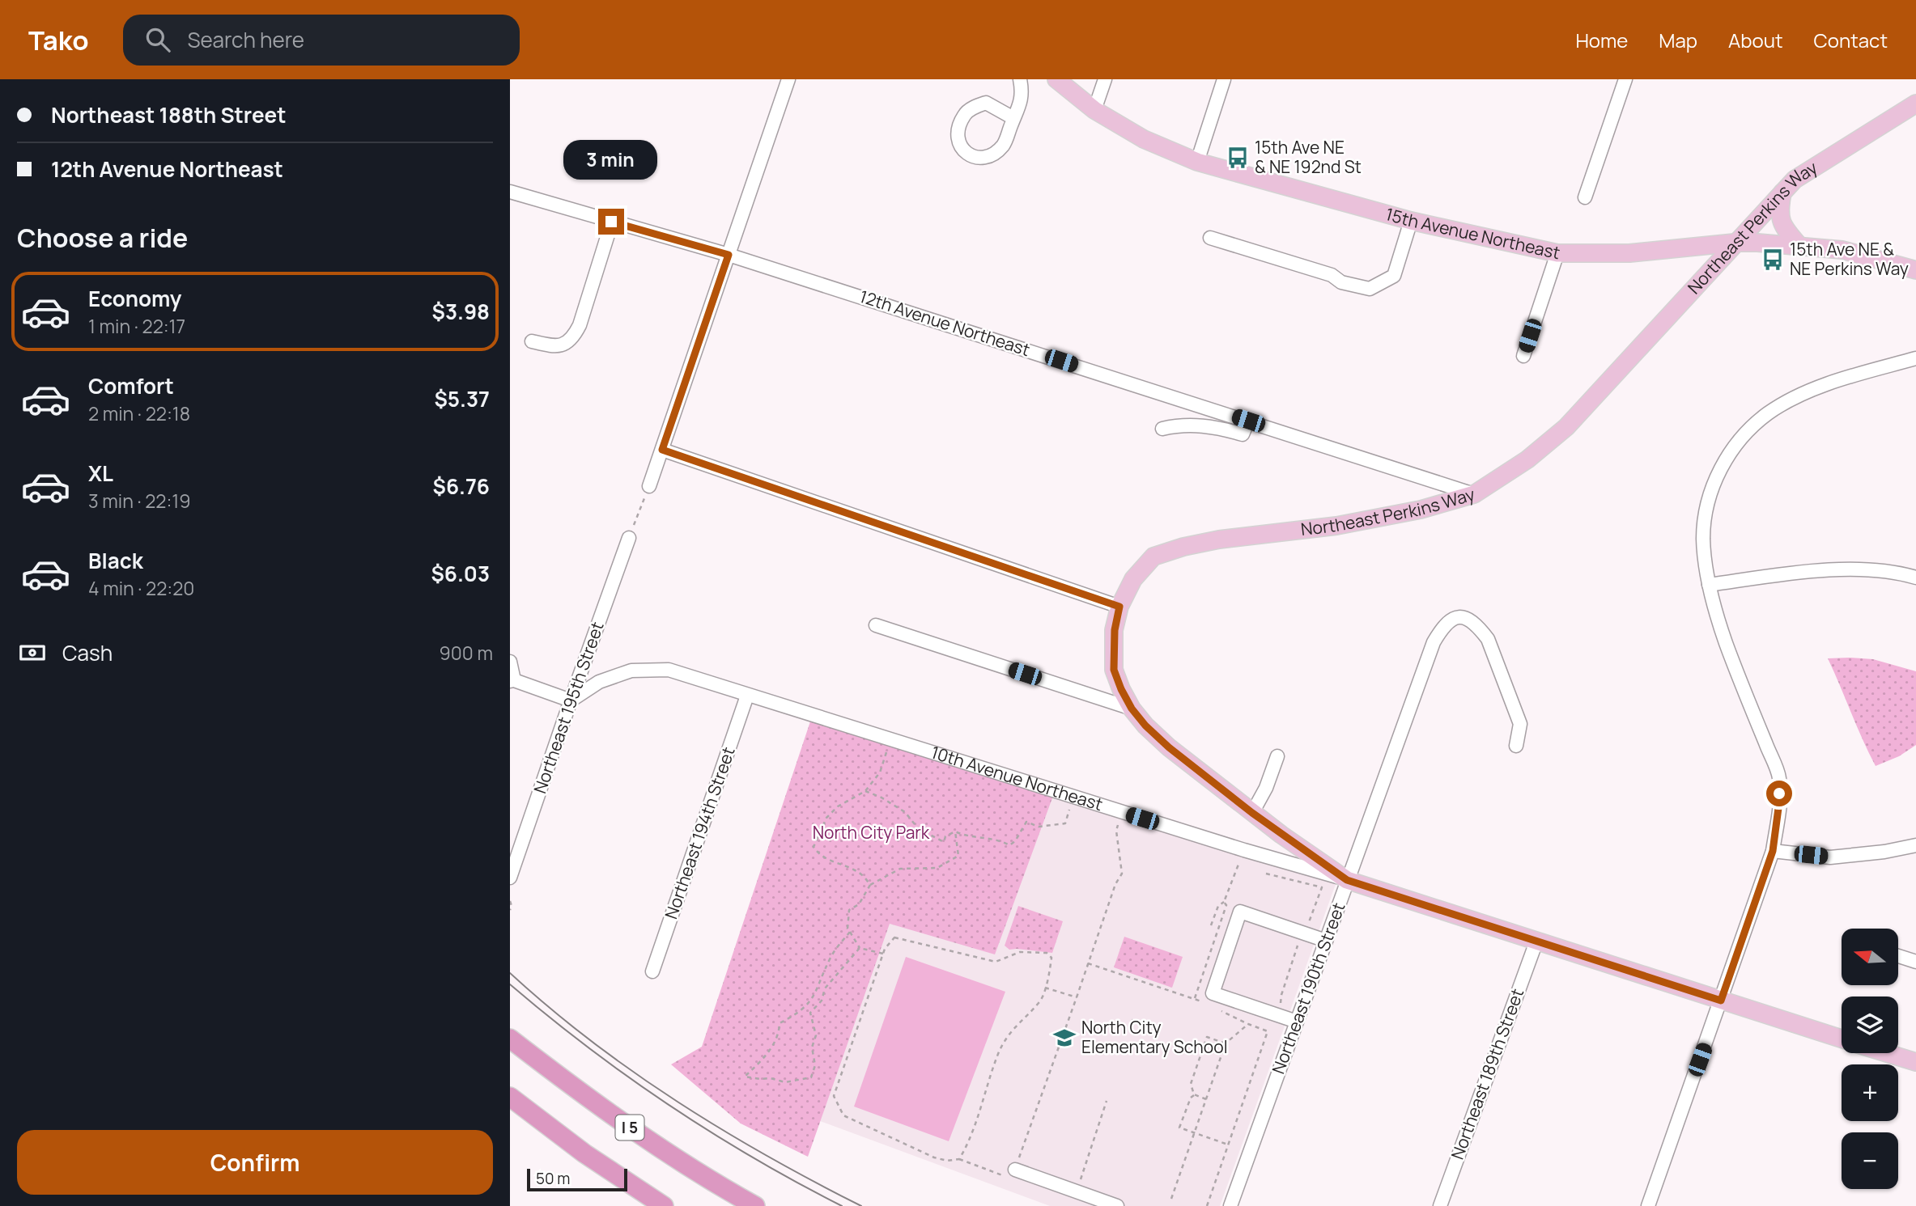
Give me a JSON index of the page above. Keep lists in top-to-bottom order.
{
  "streets": {
    "highway": ["I 5"],
    "main road": ["Northeast Perkins Way", "15th Avenue Northeast", "10th Avenue Northeast"],
    "street": [
      "12th Avenue Northeast",
      "Northeast 195th Street",
      "Northeast 194th Street",
      "Northeast 190th Street",
      "Northeast 189th Street"
    ]
  },
  "crossings": [
    ["Northeast Perkins Way", "15th Avenue Northeast"],
    ["Northeast Perkins Way", "12th Avenue Northeast"],
    ["Northeast Perkins Way", "10th Avenue Northeast"],
    ["Northeast Perkins Way", "Northeast 190th Street"],
    ["Northeast 195th Street", "10th Avenue Northeast"],
    ["10th Avenue Northeast", "Northeast 194th Street"],
    ["10th Avenue Northeast", "Northeast 190th Street"],
    ["10th Avenue Northeast", "Northeast 189th Street"]
  ],
  "parks": ["North City Park"],
  "places": {
    "bus stop": ["15th Ave NE & NE 192nd St", "15th Ave NE & NE Perkins Way"],
    "school or university": ["North City Elementary School"]
  },
  "scale_bar": "50 m",
  "north": "left",
  "page": {
    "header": "Tako",
    "search": "Search here",
    "nav": [
      "Home",
      "Map",
      "About",
      "Contact"
    ],
    "banner": ["Northeast 188th Street", "12th Avenue Northeast"],
    "bubble": "3 min",
    "heading": "Choose a ride",
    "list": [
      {
        "name": "Economy",
        "note": "1 min · 22:17",
        "value": "$3.98"
      },
      {
        "name": "Comfort",
        "note": "2 min · 22:18",
        "value": "$5.37"
      },
      {
        "name": "XL",
        "note": "3 min · 22:19",
        "value": "$6.76"
      },
      {
        "name": "Black",
        "note": "4 min · 22:20",
        "value": "$6.03"
      }
    ],
    "pay": ["Cash", "900 m"],
    "map_buttons": ["+", "−"],
    "buttons": "Confirm",
    "scale": "50 m"
  }
}
